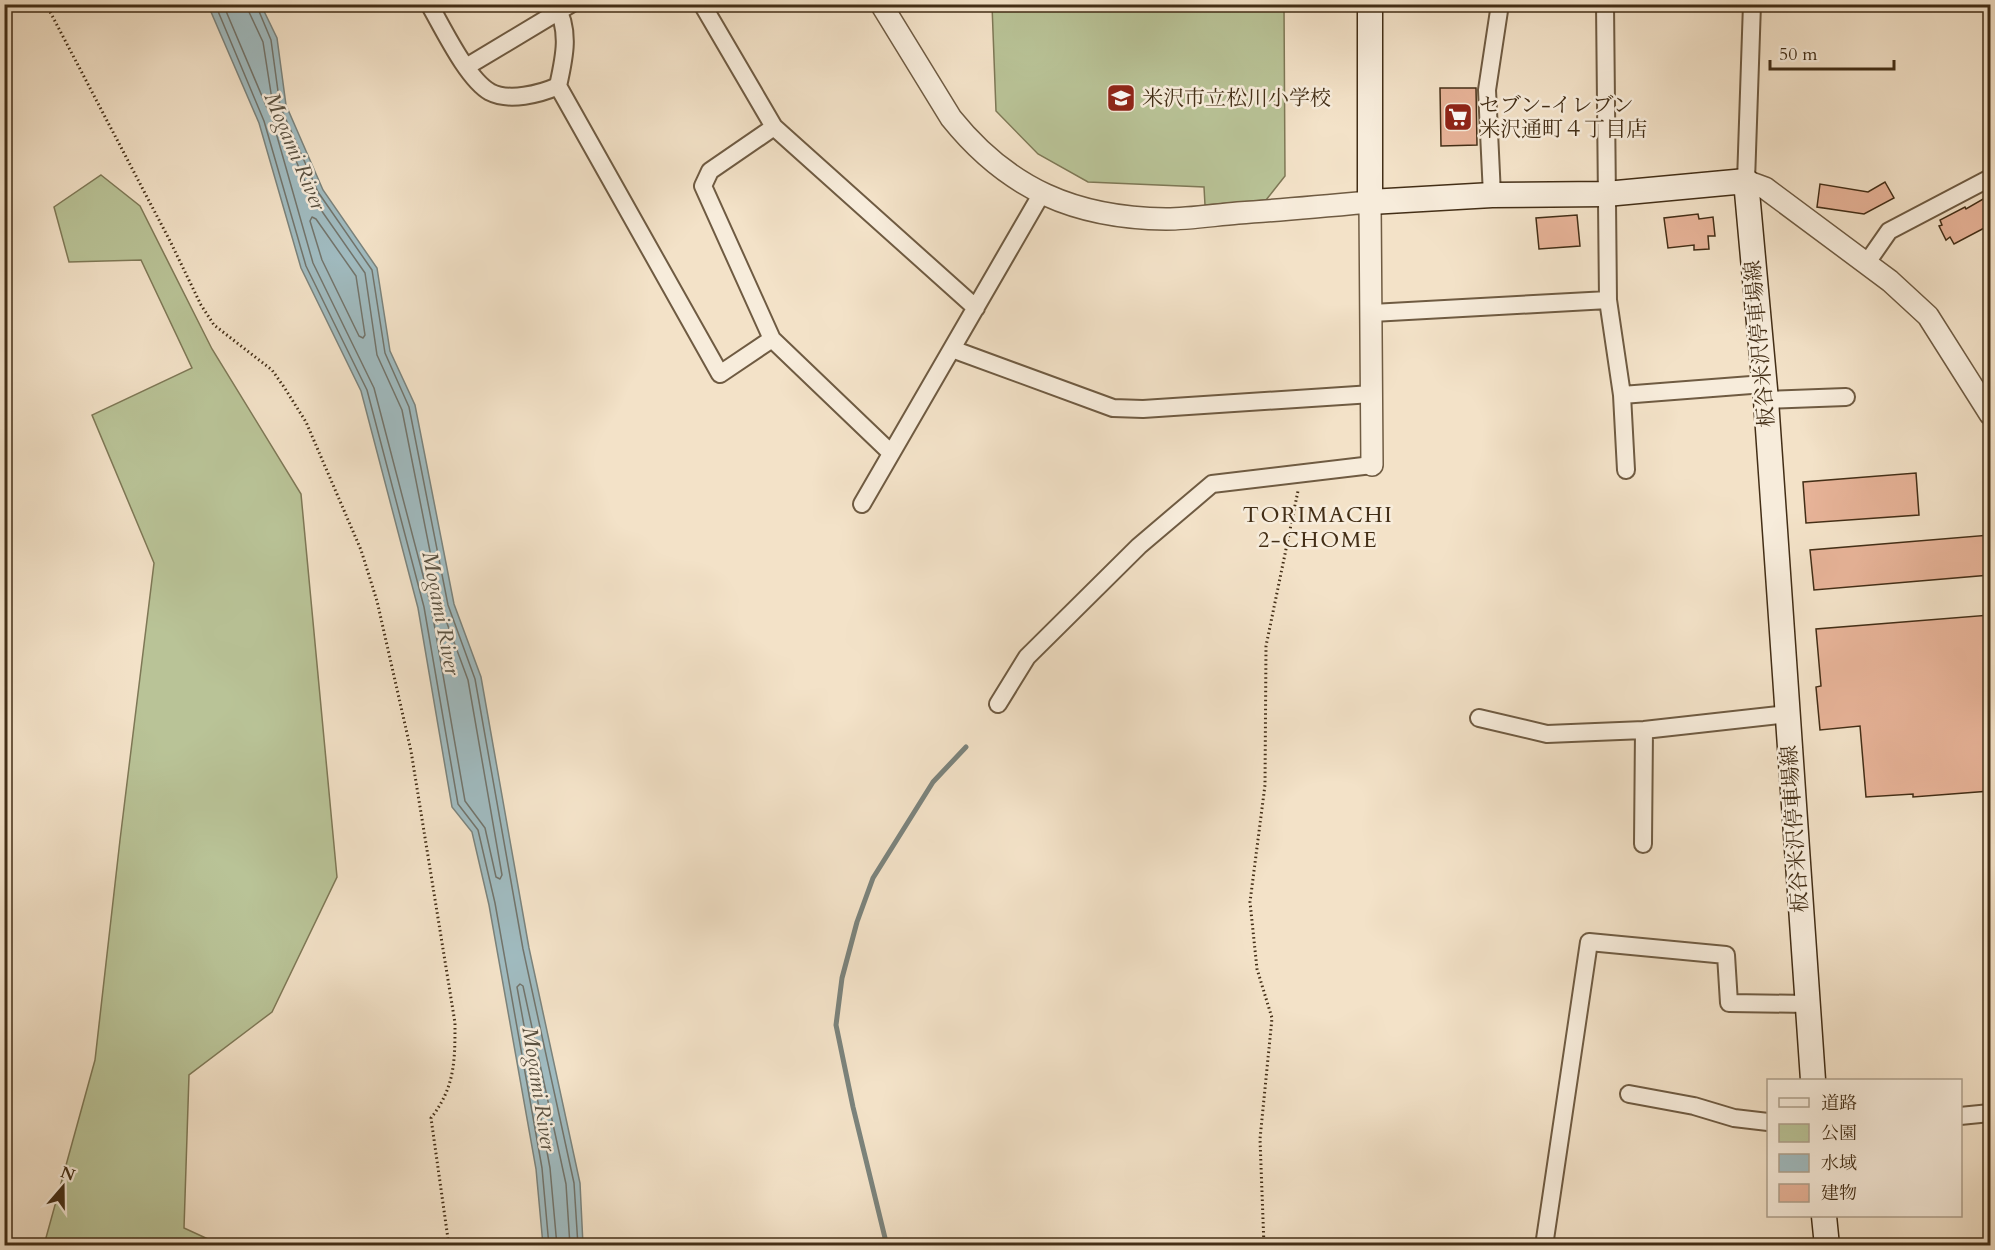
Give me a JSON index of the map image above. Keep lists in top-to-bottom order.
{
  "streets": {
    "main road": ["板谷米沢停車場線"]
  },
  "districts": ["TORIMACHI 2-CHOME"],
  "water": ["Mogami River"],
  "places": {
    "school or university": ["米沢市立松川小学校"],
    "supermarket": ["セブン-イレブン 米沢通町４丁目店"]
  },
  "legend": [
    "道路",
    "公園",
    "水域",
    "建物"
  ],
  "scale_bar": "50 m",
  "north": "top"
}
